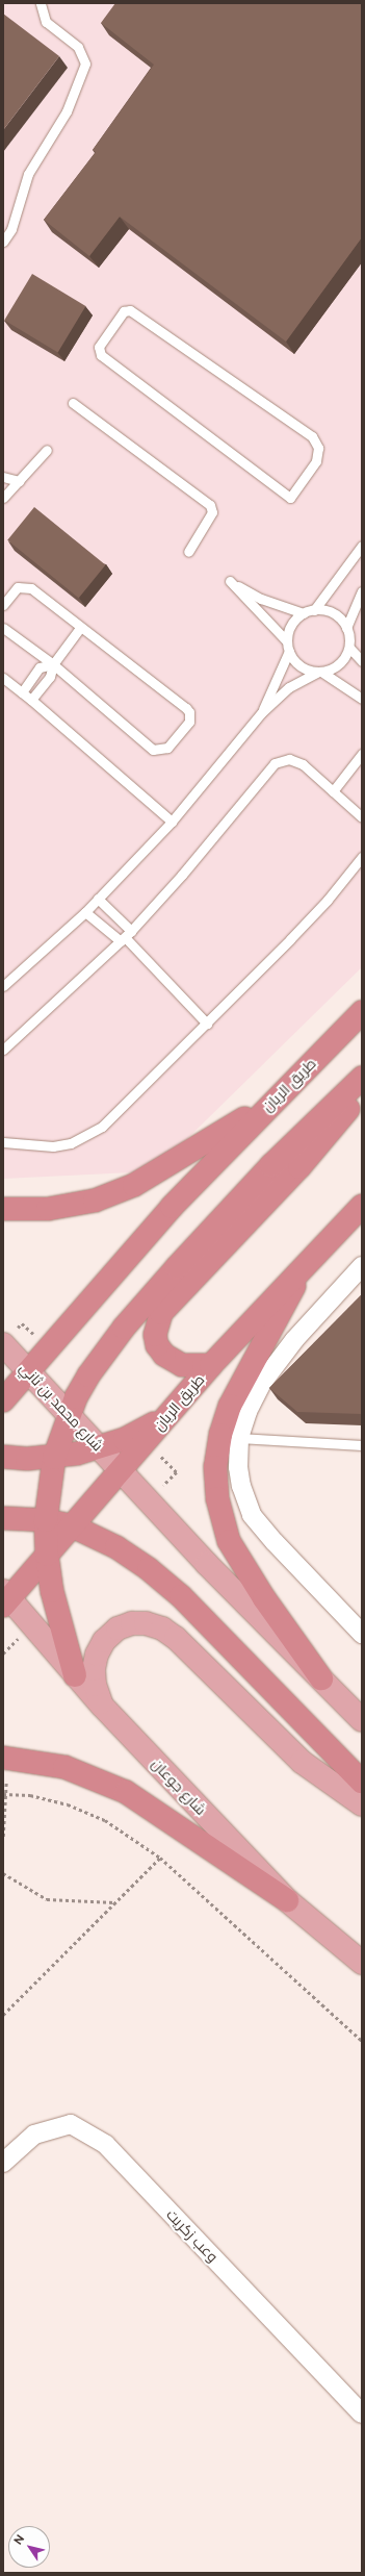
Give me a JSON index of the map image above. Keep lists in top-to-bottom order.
{
  "streets": {
    "highway": ["طريق الريان"],
    "main road": ["شارع محمد بن ثاني", "شارع جوعان"],
    "street": ["وعب زكريت"]
  },
  "crossings": [
    ["طريق الريان", "شارع محمد بن ثاني"],
    ["طريق الريان", "شارع جوعان"]
  ],
  "north": "top left"
}
